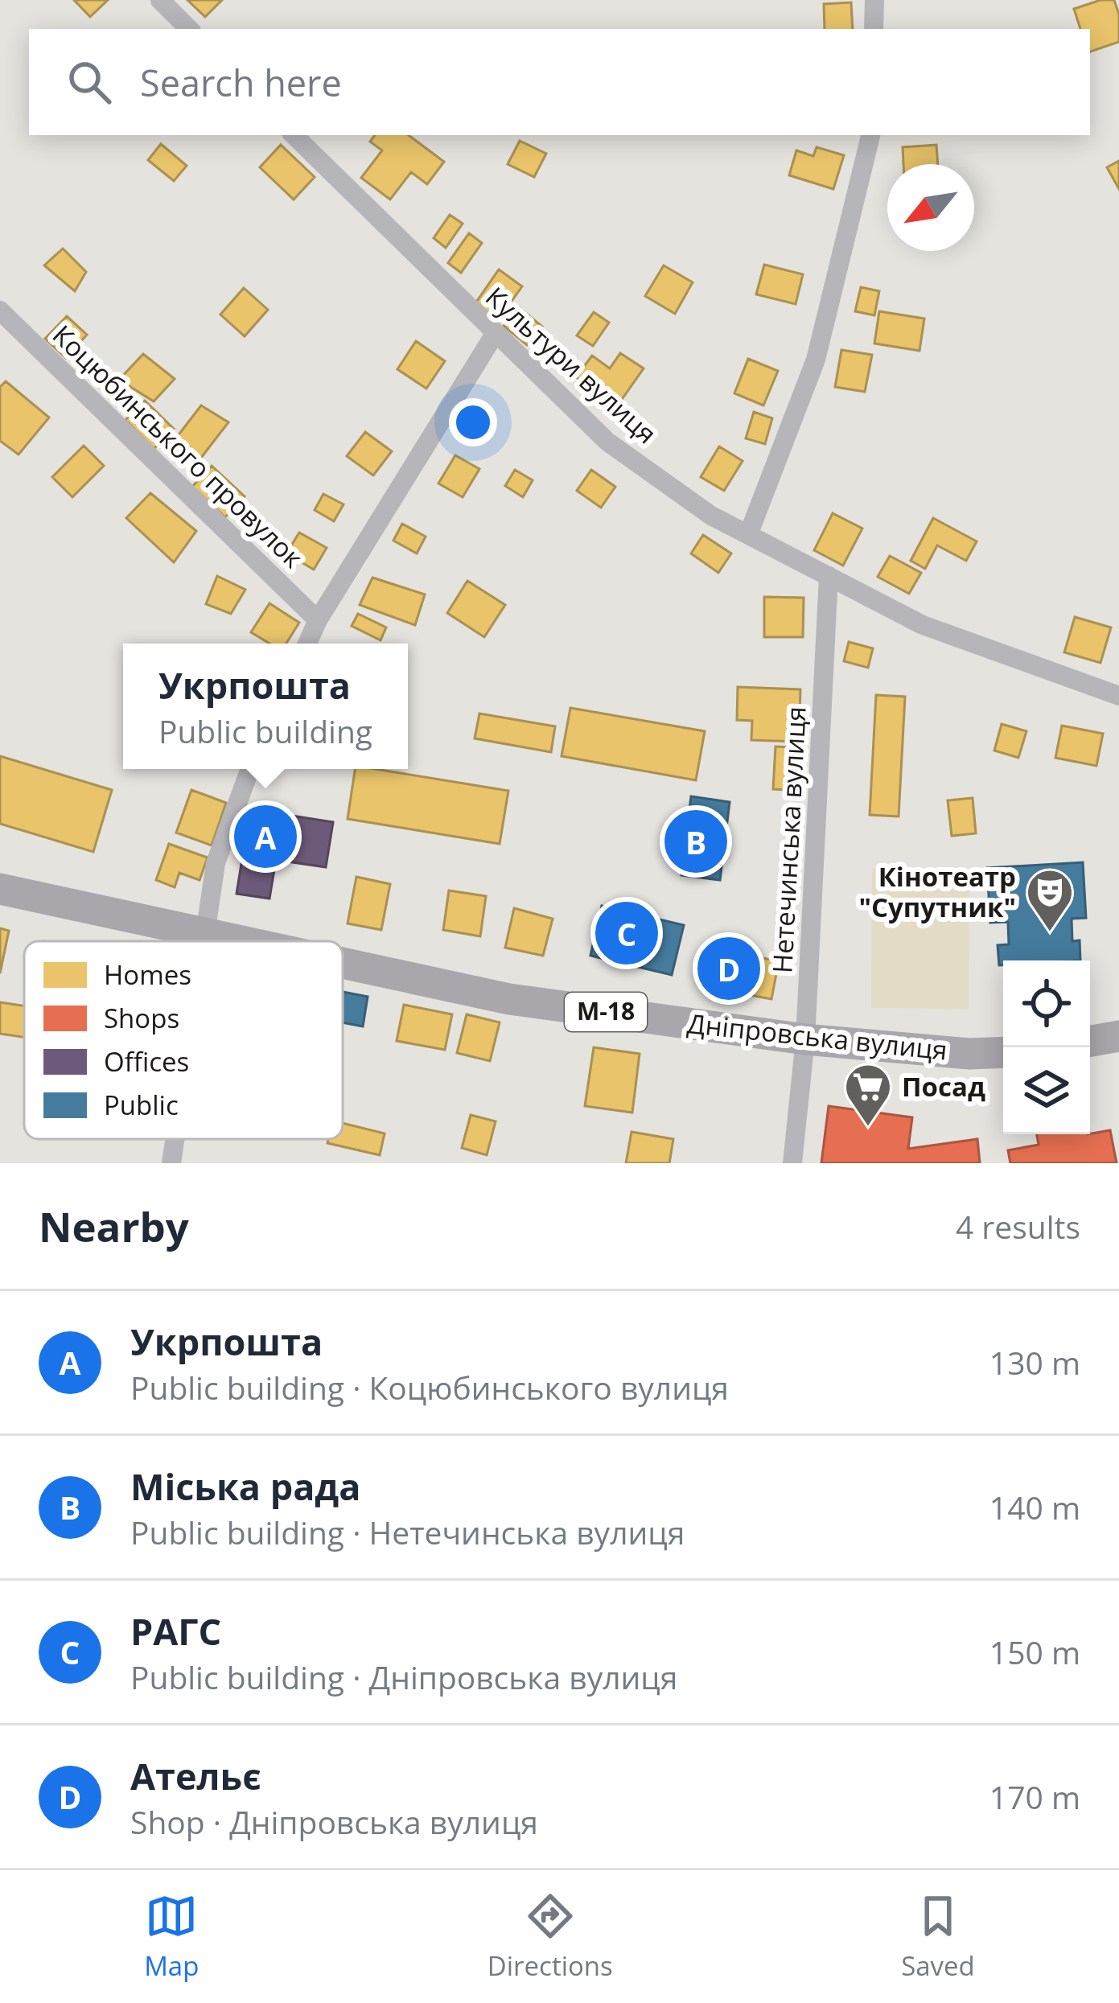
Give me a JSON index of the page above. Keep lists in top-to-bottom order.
{
  "streets": {
    "highway": ["М-18", "Дніпровська вулиця"],
    "street": ["Культури вулиця", "Коцюбинського провулок", "Нетечинська вулиця"]
  },
  "crossings": [
    ["Культури вулиця", "Нетечинська вулиця"],
    ["Нетечинська вулиця", "Дніпровська вулиця"]
  ],
  "places": {
    "theatre": ["Кінотеатр \"Супутник\""],
    "supermarket": ["Посад"]
  },
  "legend": [
    "Homes",
    "Shops",
    "Offices",
    "Public"
  ],
  "north": "bottom left",
  "page": {
    "search": "Search here",
    "popup": ["Укрпошта", "Public building"],
    "pins": [
      "A",
      "B",
      "C",
      "D"
    ],
    "heading": ["Nearby", "4 results"],
    "list": [
      {
        "mark": "A",
        "name": "Укрпошта",
        "note": "Public building · Коцюбинського вулиця",
        "value": "130 m"
      },
      {
        "mark": "B",
        "name": "Міська рада",
        "note": "Public building · Нетечинська вулиця",
        "value": "140 m"
      },
      {
        "mark": "C",
        "name": "РАГС",
        "note": "Public building · Дніпровська вулиця",
        "value": "150 m"
      },
      {
        "mark": "D",
        "name": "Ательє",
        "note": "Shop · Дніпровська вулиця",
        "value": "170 m"
      }
    ],
    "nav": ["Map", "Directions", "Saved"]
  }
}
